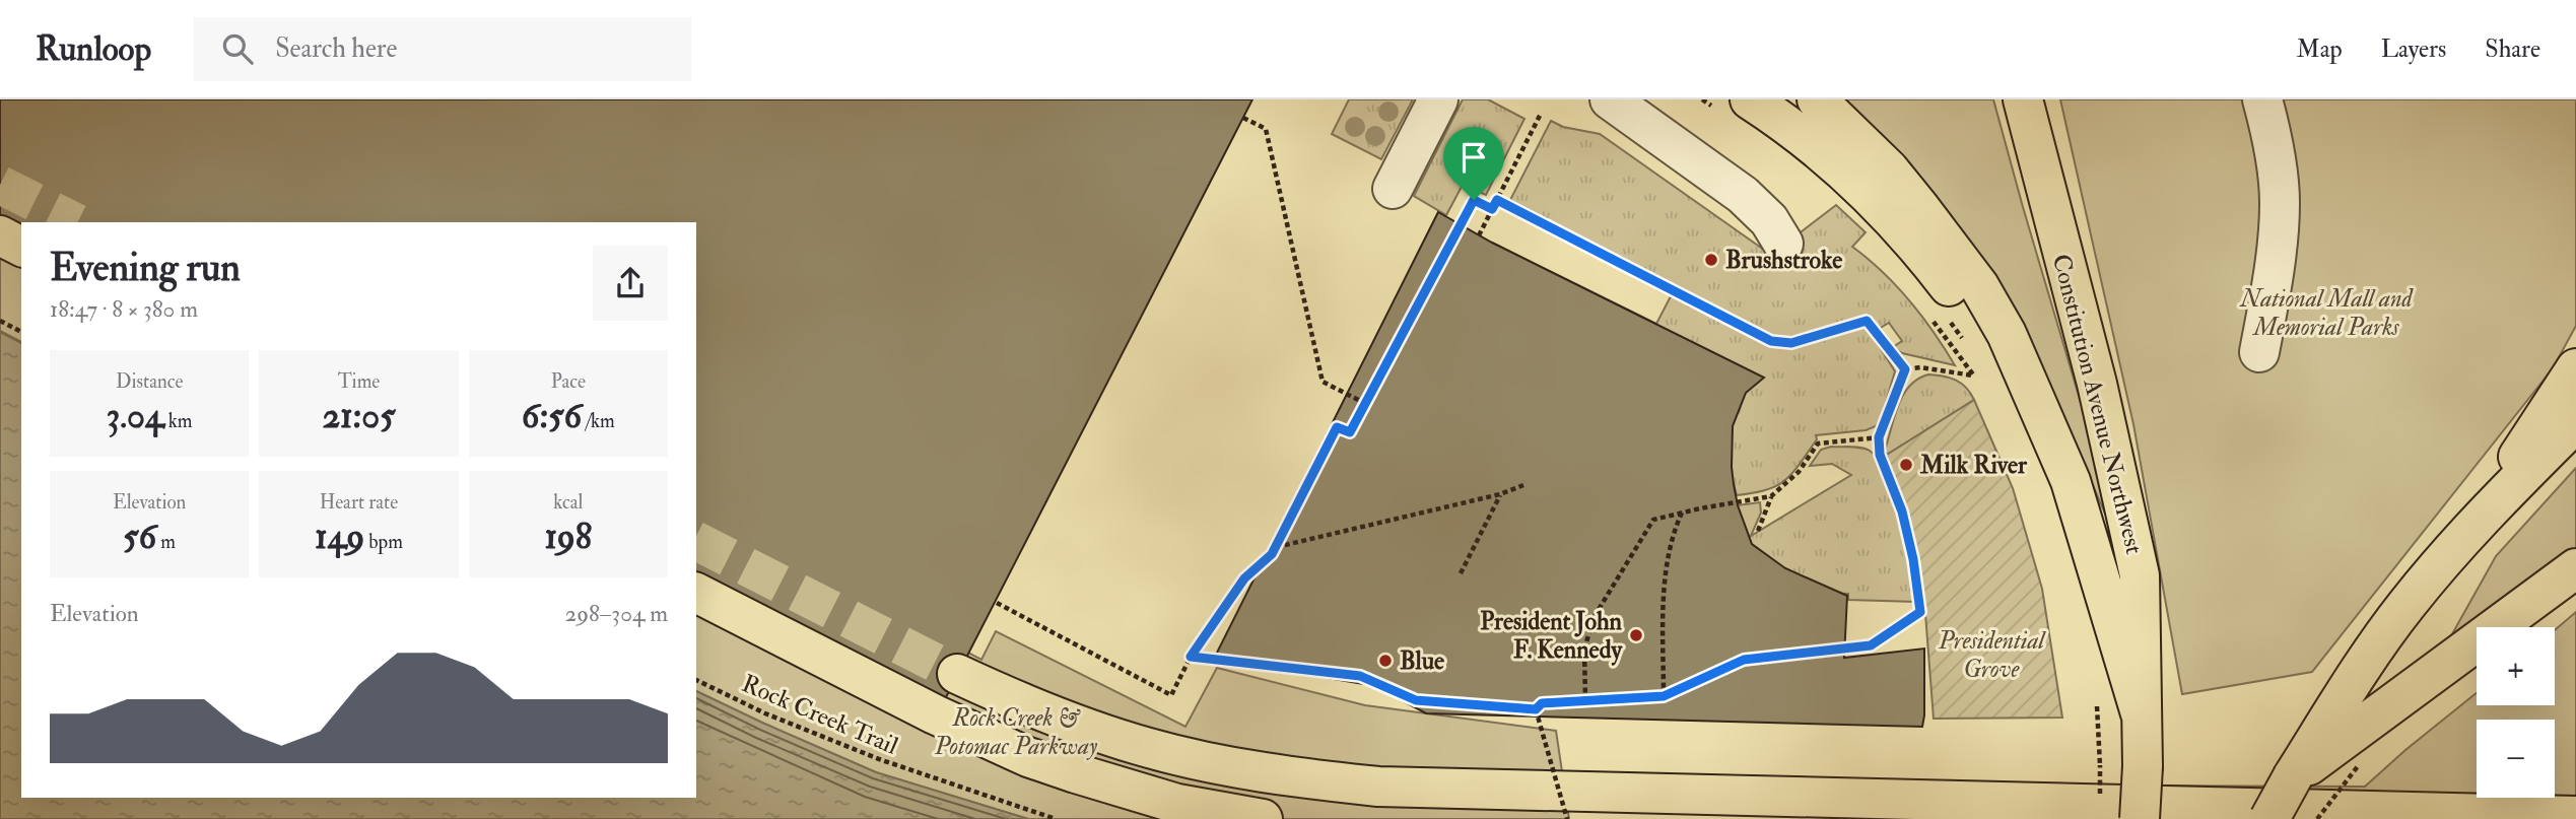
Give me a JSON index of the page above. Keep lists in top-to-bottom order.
{
  "streets": {
    "main road": ["Constitution Avenue Northwest"],
    "path": ["Rock Creek Trail"]
  },
  "parks": ["National Mall and Memorial Parks", "Presidential Grove", "Rock Creek & Potomac Parkway"],
  "places": [
    "Brushstroke",
    "Milk River",
    "President John F. Kennedy",
    "Blue"
  ],
  "page": {
    "header": "Runloop",
    "search": "Search here",
    "nav": ["Map", "Layers", "Share"],
    "heading": ["Evening run", "18:47 · 8 × 380 m"],
    "stats": [
      ["Distance", "3.04 km"],
      ["Time", "21:05"],
      ["Pace", "6:56 /km"],
      ["Elevation", "56 m"],
      ["Heart rate", "149 bpm"],
      ["kcal", "198"]
    ],
    "chart": ["Elevation", "298–304 m"],
    "map_buttons": ["+", "−"]
  }
}
